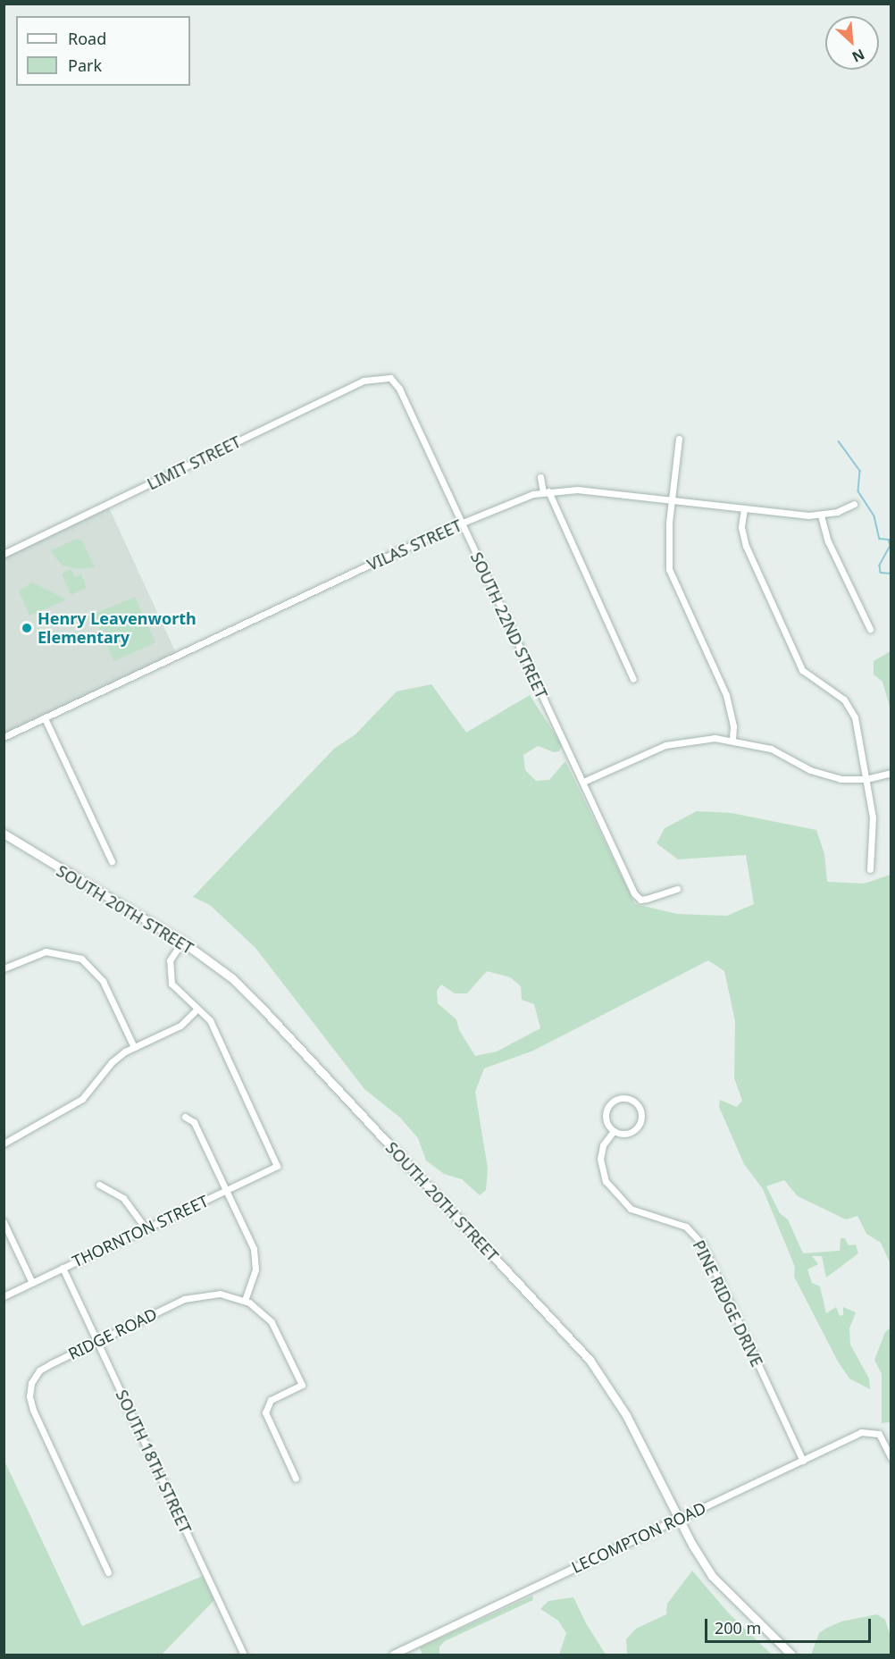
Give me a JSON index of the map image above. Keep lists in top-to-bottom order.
{
  "streets": {
    "main road": ["SOUTH 20TH STREET"],
    "street": [
      "LIMIT STREET",
      "VILAS STREET",
      "SOUTH 22ND STREET",
      "THORNTON STREET",
      "PINE RIDGE DRIVE",
      "RIDGE ROAD",
      "SOUTH 18TH STREET",
      "LECOMPTON ROAD"
    ]
  },
  "crossings": [
    ["LIMIT STREET", "SOUTH 22ND STREET"],
    ["VILAS STREET", "SOUTH 22ND STREET"],
    ["SOUTH 20TH STREET", "LECOMPTON ROAD"],
    ["THORNTON STREET", "SOUTH 18TH STREET"],
    ["PINE RIDGE DRIVE", "LECOMPTON ROAD"],
    ["RIDGE ROAD", "SOUTH 18TH STREET"]
  ],
  "places": ["Henry Leavenworth Elementary"],
  "legend": ["Road", "Park"],
  "scale_bar": "200 m",
  "north": "bottom right"
}
